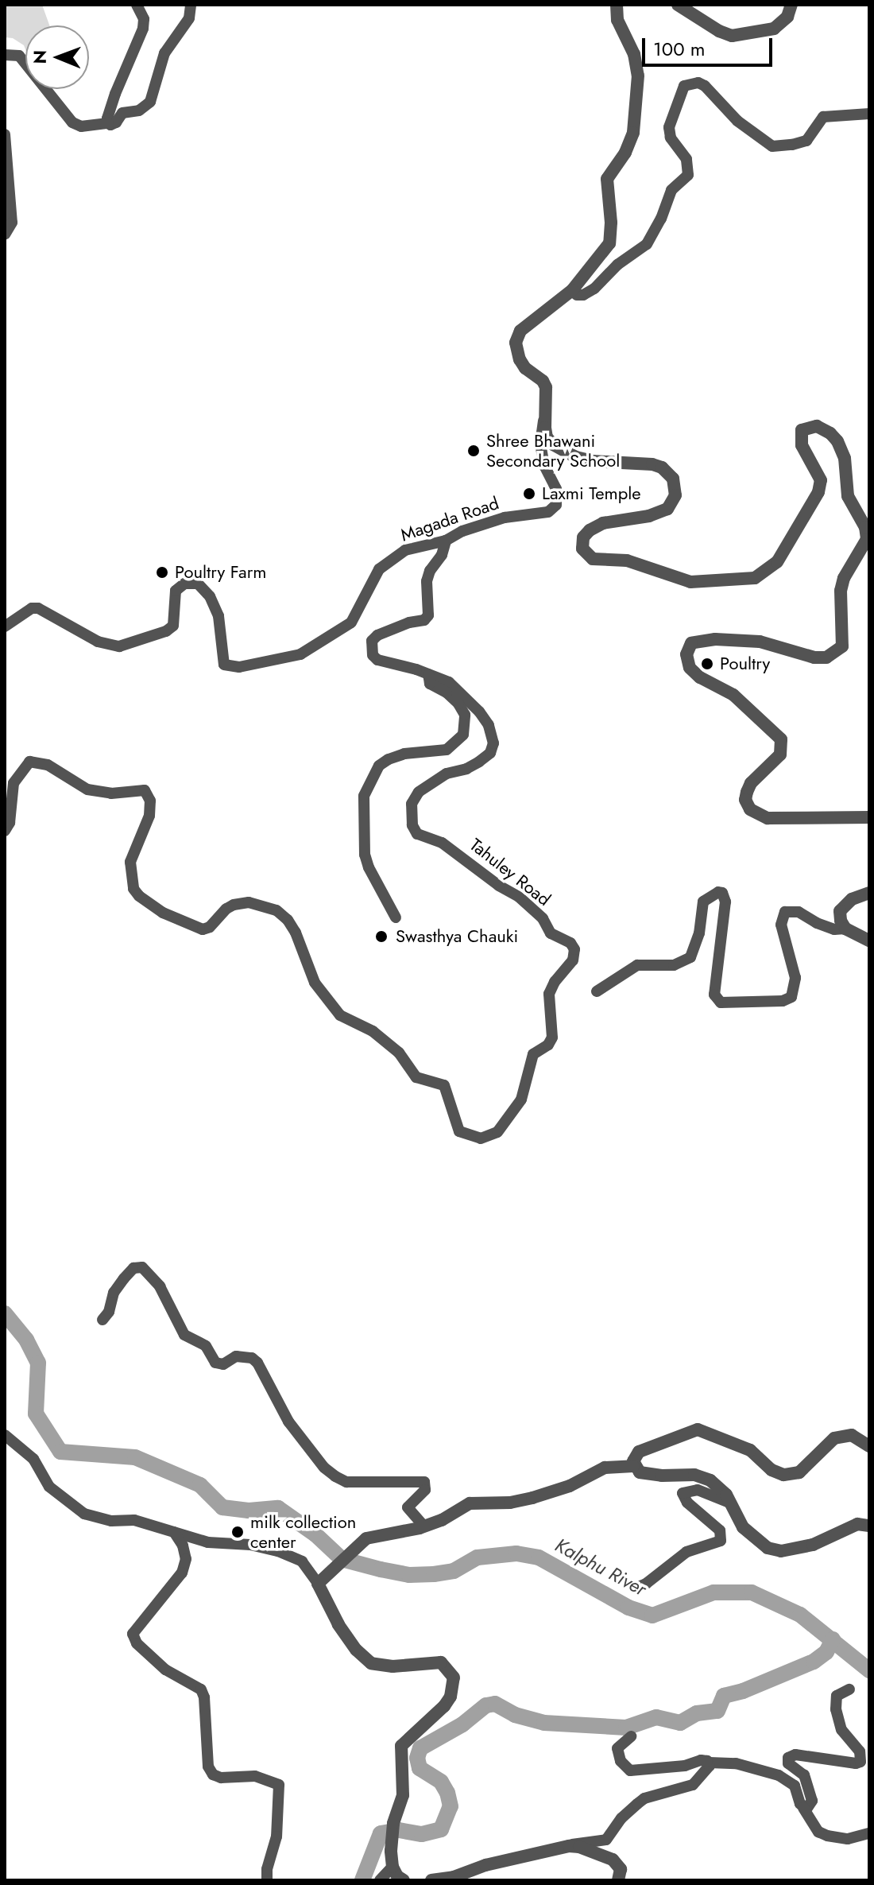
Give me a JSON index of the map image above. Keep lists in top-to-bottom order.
{
  "streets": {
    "street": ["Magada Road", "Tahuley Road"]
  },
  "crossings": [
    ["Magada Road", "Tahuley Road"]
  ],
  "water": ["Kalphu River"],
  "places": [
    "Shree Bhawani Secondary School",
    "Laxmi Temple",
    "Poultry Farm",
    "Poultry",
    "Swasthya Chauki",
    "milk collection center"
  ],
  "scale_bar": "100 m",
  "north": "left"
}
